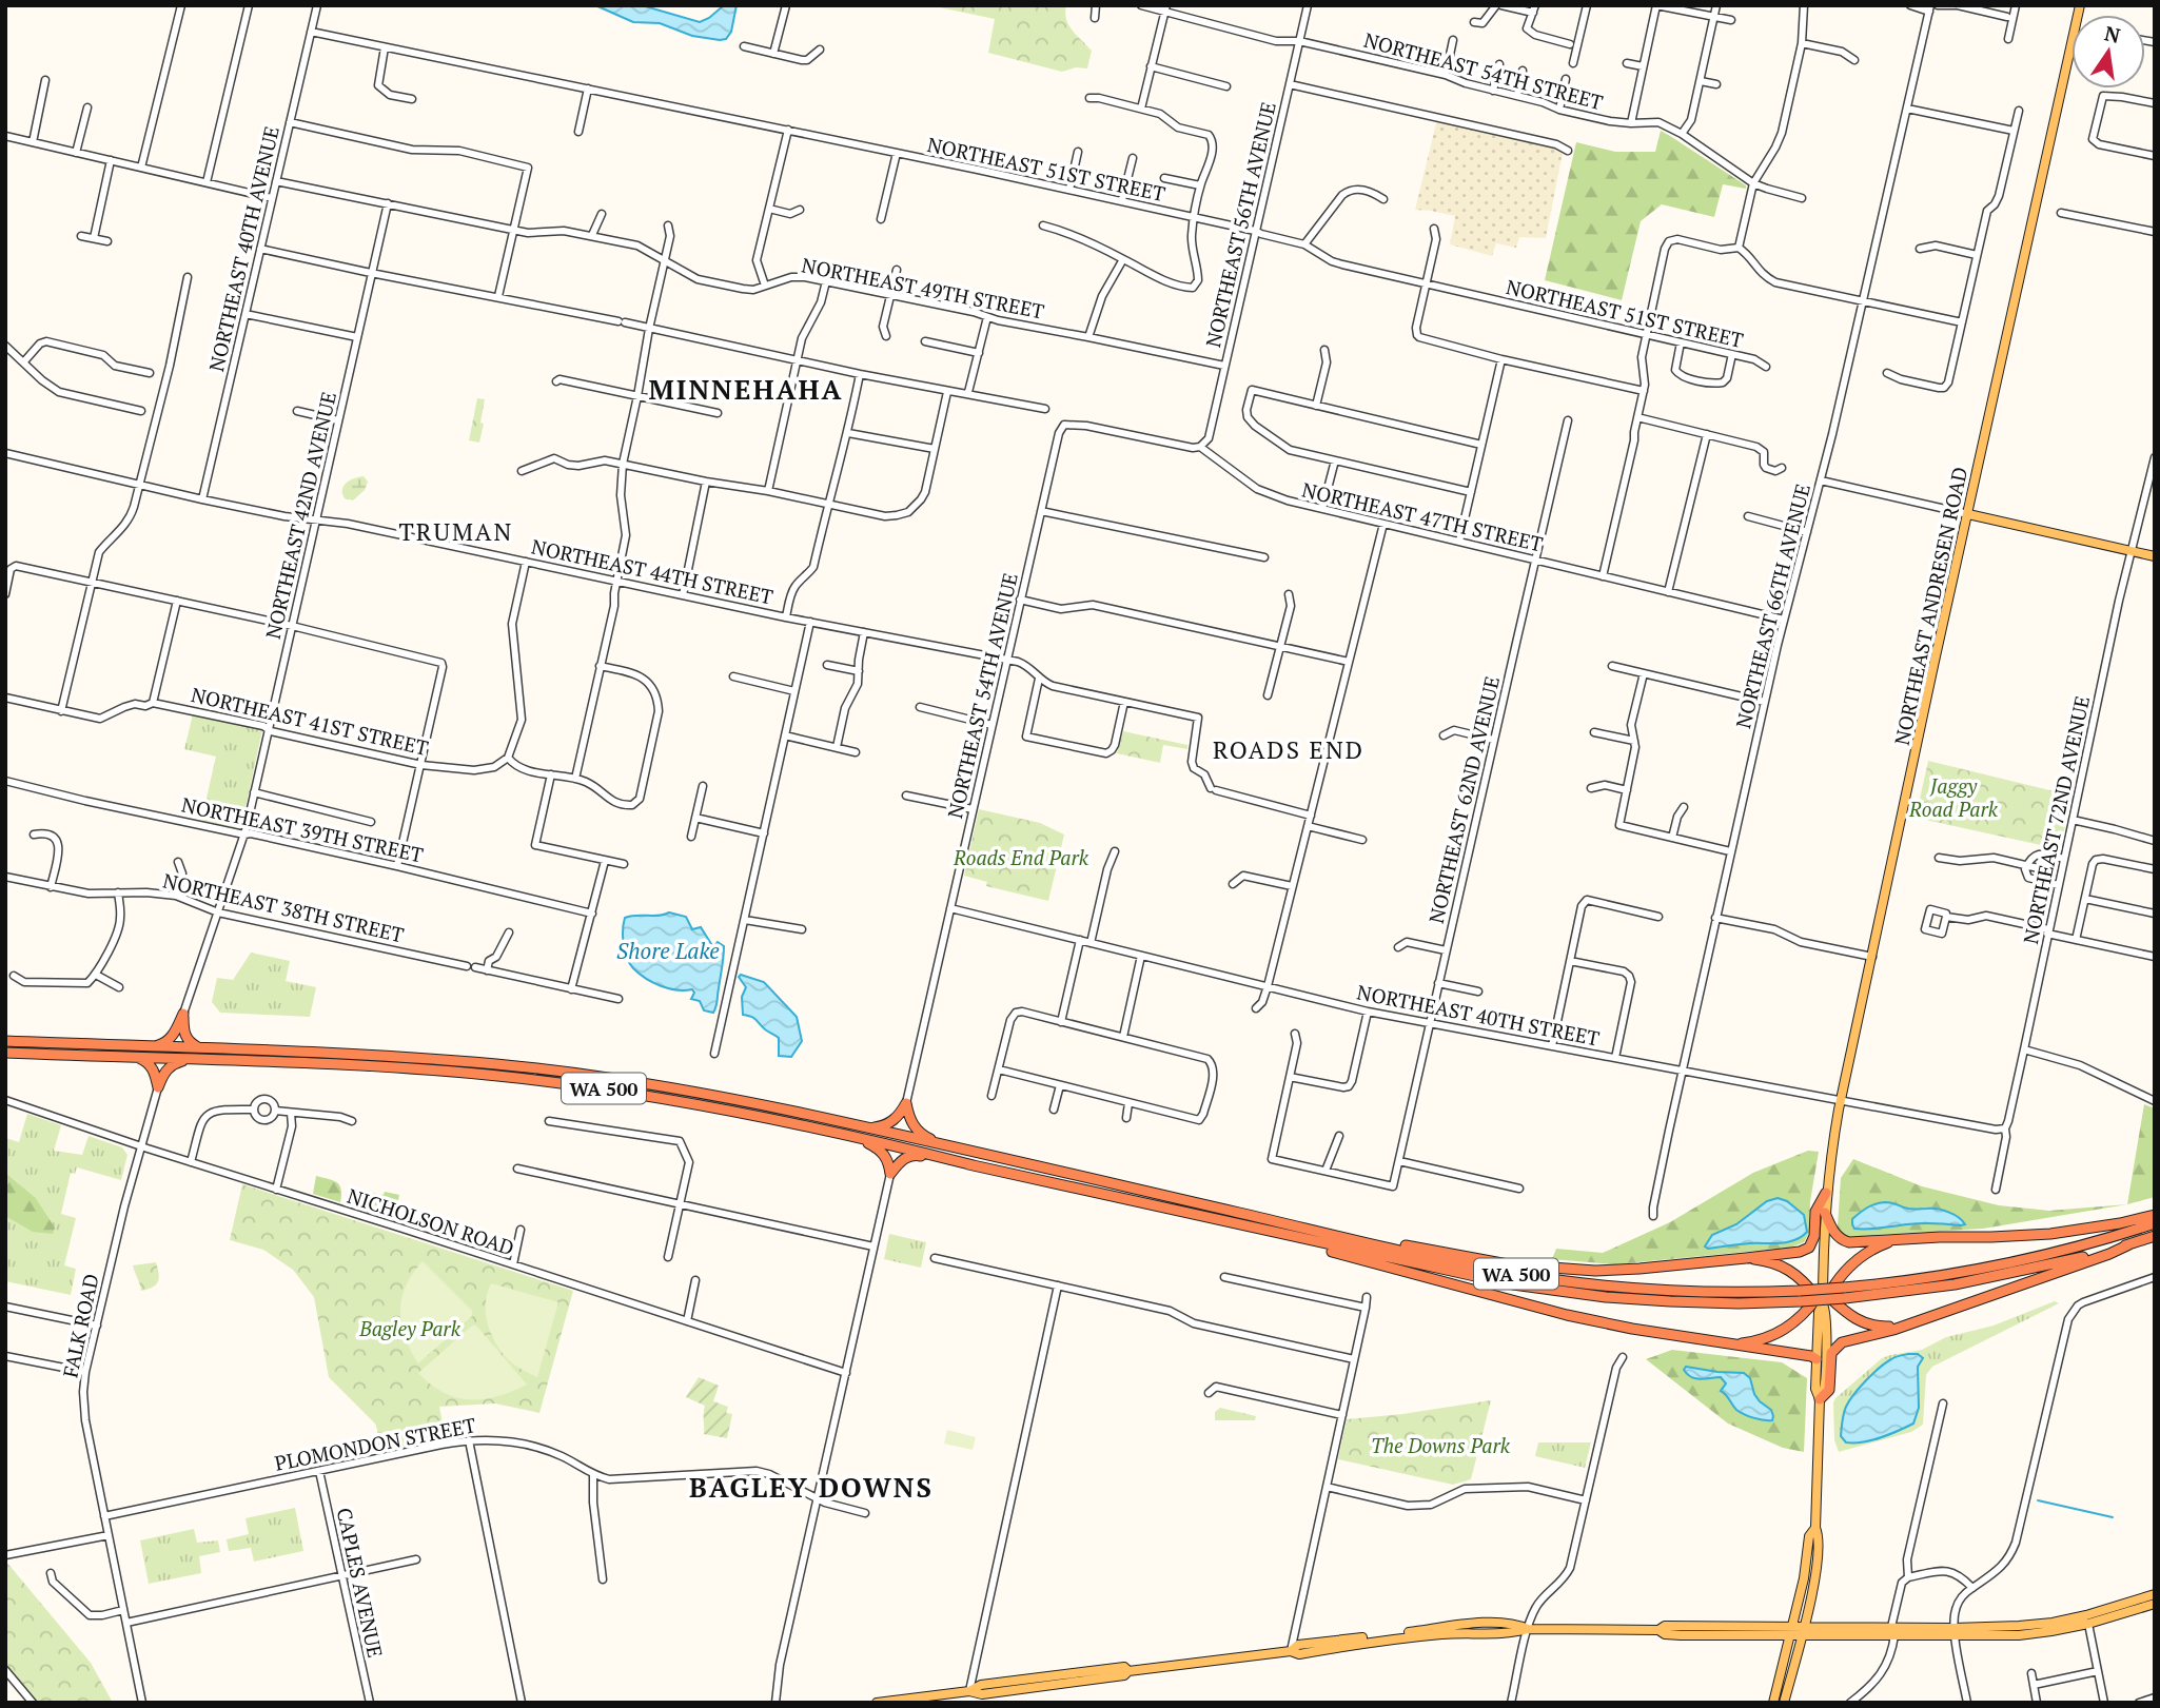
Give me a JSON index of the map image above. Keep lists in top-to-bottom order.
{
  "streets": {
    "highway": ["WA 500"],
    "main road": ["NORTHEAST ANDRESEN ROAD"],
    "street": [
      "NORTHEAST 54TH STREET",
      "NORTHEAST 51ST STREET",
      "NORTHEAST 56TH AVENUE",
      "NORTHEAST 40TH AVENUE",
      "NORTHEAST 49TH STREET",
      "NORTHEAST 42ND AVENUE",
      "NORTHEAST 47TH STREET",
      "NORTHEAST 44TH STREET",
      "NORTHEAST 66TH AVENUE",
      "NORTHEAST 54TH AVENUE",
      "NORTHEAST 41ST STREET",
      "NORTHEAST 62ND AVENUE",
      "NORTHEAST 72ND AVENUE",
      "NORTHEAST 39TH STREET",
      "NORTHEAST 38TH STREET",
      "NORTHEAST 40TH STREET",
      "NICHOLSON ROAD",
      "FALK ROAD",
      "PLOMONDON STREET",
      "CAPLES AVENUE"
    ]
  },
  "crossings": [
    ["NORTHEAST 54TH STREET", "NORTHEAST 56TH AVENUE"],
    ["NORTHEAST 51ST STREET", "NORTHEAST 56TH AVENUE"],
    ["NORTHEAST 51ST STREET", "NORTHEAST 40TH AVENUE"],
    ["NORTHEAST 56TH AVENUE", "NORTHEAST 49TH STREET"],
    ["NORTHEAST 56TH AVENUE", "NORTHEAST 47TH STREET"],
    ["NORTHEAST 40TH AVENUE", "NORTHEAST 49TH STREET"],
    ["NORTHEAST 40TH AVENUE", "NORTHEAST 44TH STREET"],
    ["NORTHEAST 49TH STREET", "NORTHEAST 42ND AVENUE"],
    ["NORTHEAST 42ND AVENUE", "NORTHEAST 44TH STREET"],
    ["NORTHEAST 42ND AVENUE", "NORTHEAST 41ST STREET"],
    ["NORTHEAST 42ND AVENUE", "NORTHEAST 39TH STREET"],
    ["NORTHEAST 42ND AVENUE", "NORTHEAST 38TH STREET"],
    ["NORTHEAST 47TH STREET", "NORTHEAST 66TH AVENUE"],
    ["NORTHEAST 47TH STREET", "NORTHEAST 54TH AVENUE"],
    ["NORTHEAST 47TH STREET", "NORTHEAST 62ND AVENUE"],
    ["NORTHEAST 44TH STREET", "NORTHEAST 54TH AVENUE"],
    ["NORTHEAST 66TH AVENUE", "NORTHEAST 40TH STREET"],
    ["NORTHEAST ANDRESEN ROAD", "NORTHEAST 40TH STREET"],
    ["NORTHEAST 54TH AVENUE", "NORTHEAST 40TH STREET"],
    ["NORTHEAST 62ND AVENUE", "NORTHEAST 40TH STREET"],
    ["NORTHEAST 72ND AVENUE", "NORTHEAST 40TH STREET"],
    ["NICHOLSON ROAD", "FALK ROAD"],
    ["FALK ROAD", "PLOMONDON STREET"],
    ["PLOMONDON STREET", "CAPLES AVENUE"]
  ],
  "districts": [
    "MINNEHAHA",
    "TRUMAN",
    "ROADS END",
    "BAGLEY DOWNS"
  ],
  "water": ["Shore Lake"],
  "parks": [
    "Jaggy Road Park",
    "Roads End Park",
    "Bagley Park",
    "The Downs Park"
  ],
  "north": "top"
}
